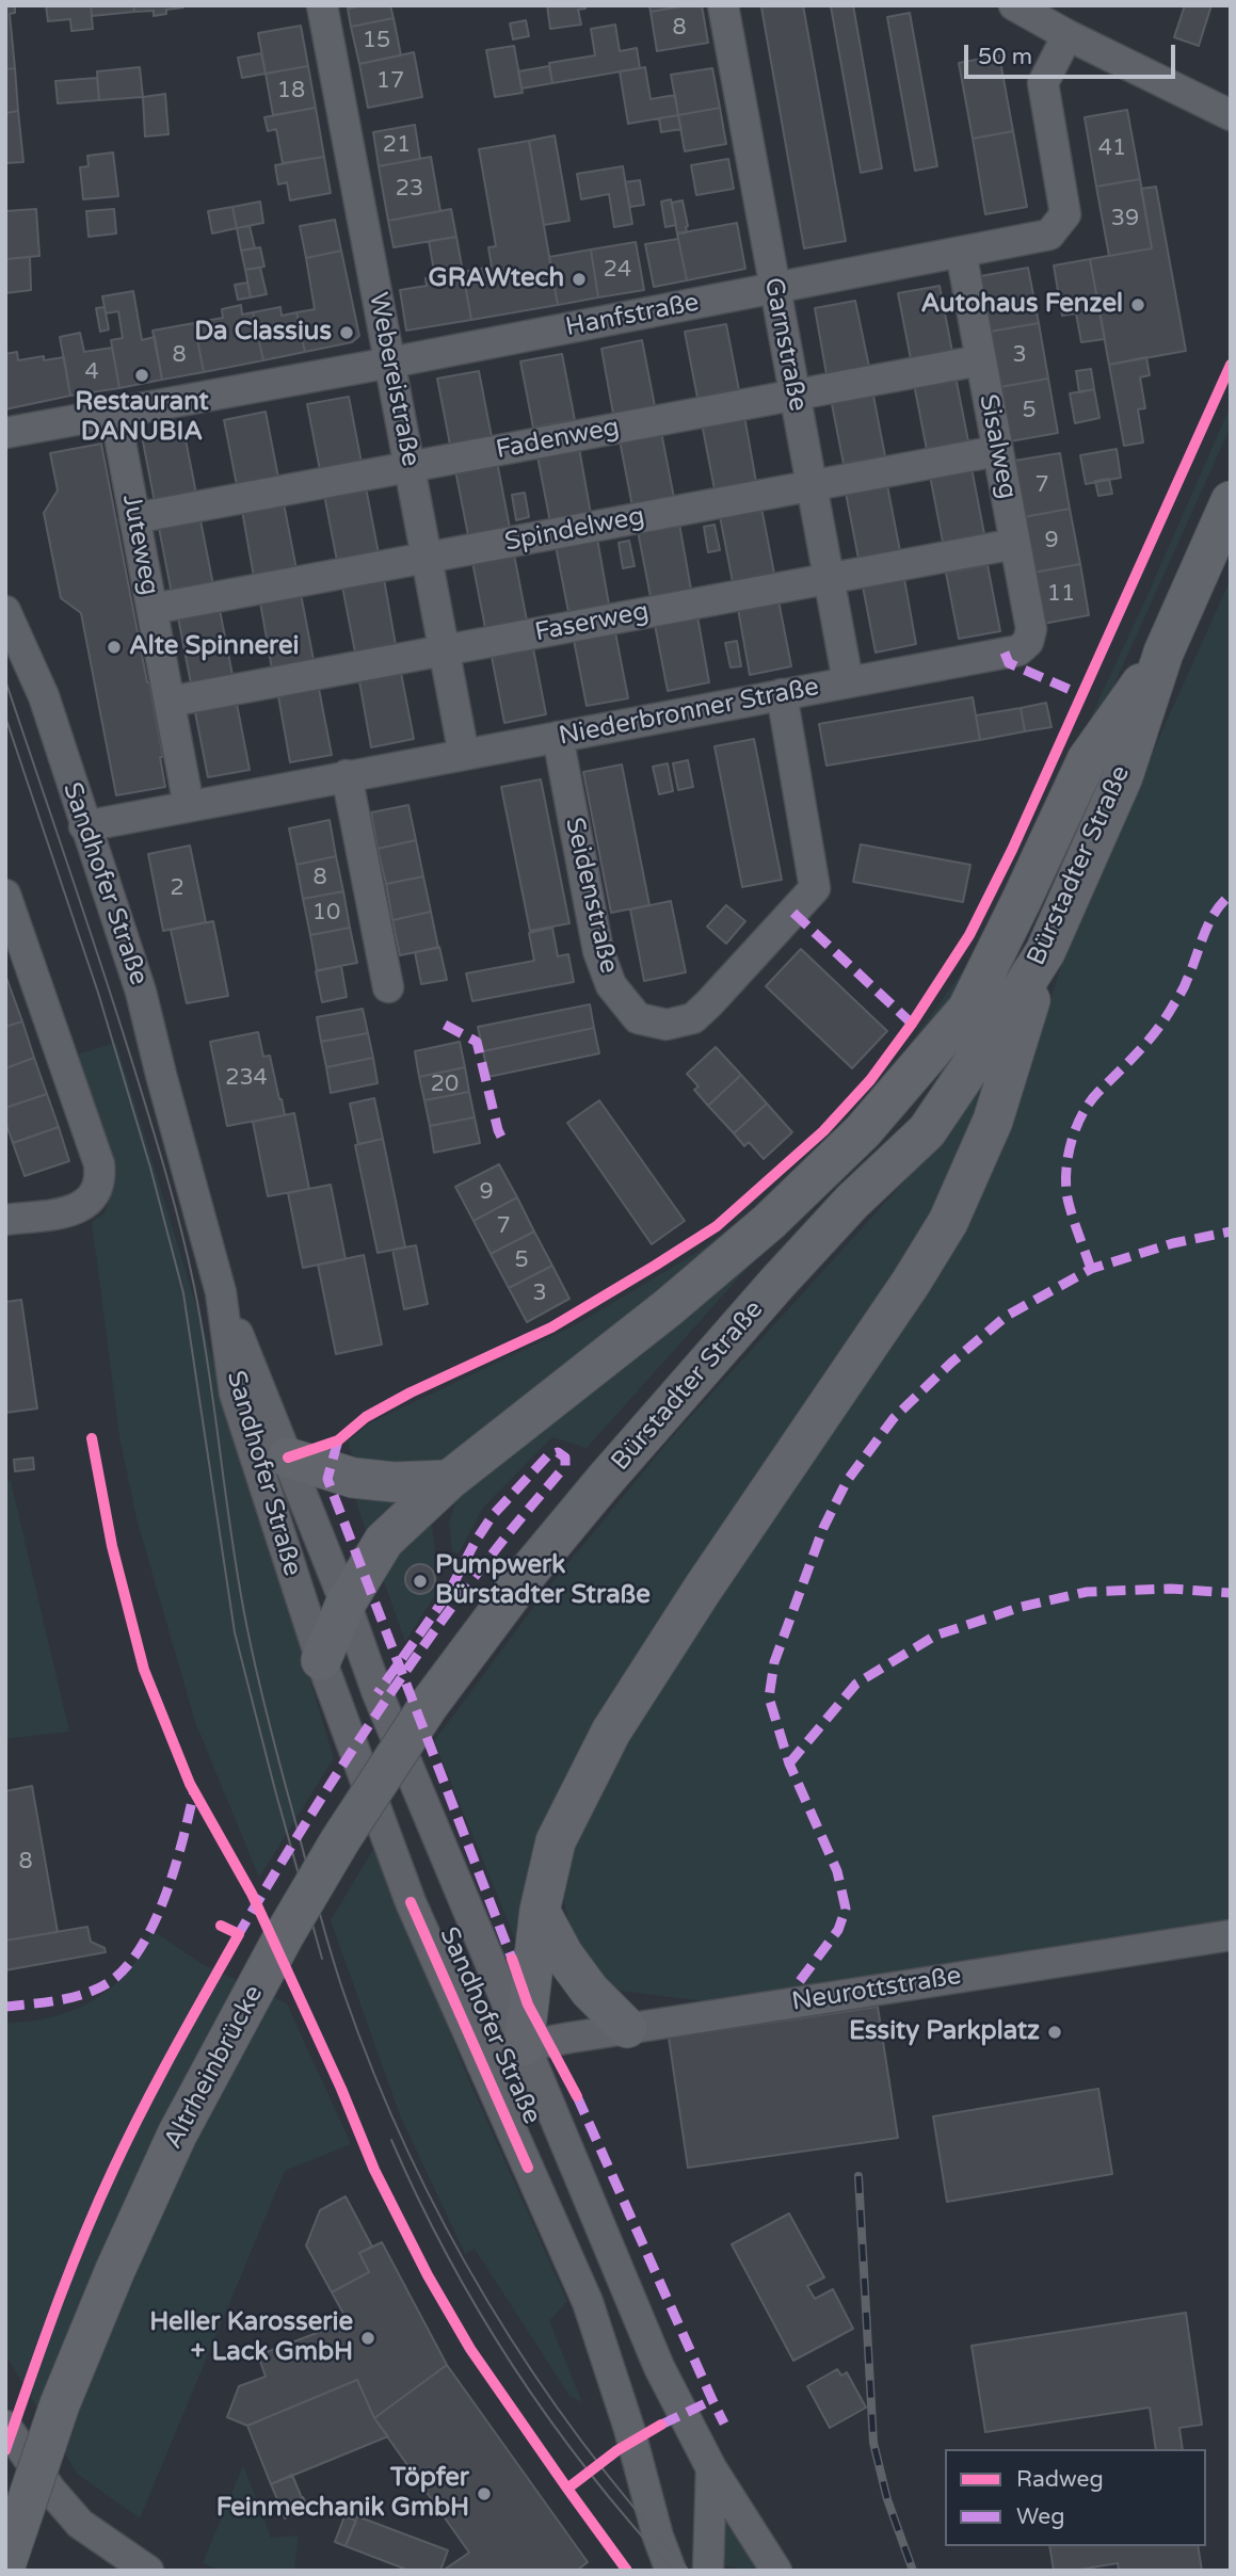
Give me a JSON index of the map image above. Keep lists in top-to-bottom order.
{
  "streets": {
    "main road": ["Bürstadter Straße", "Altrheinbrücke"],
    "street": [
      "Hanfstraße",
      "Garnstraße",
      "Webereistraße",
      "Fadenweg",
      "Sisalweg",
      "Spindelweg",
      "Juteweg",
      "Faserweg",
      "Niederbronner Straße",
      "Sandhofer Straße",
      "Seidenstraße",
      "Neurottstraße"
    ]
  },
  "crossings": [
    ["Hanfstraße", "Garnstraße"],
    ["Hanfstraße", "Webereistraße"],
    ["Hanfstraße", "Sisalweg"],
    ["Hanfstraße", "Juteweg"],
    ["Garnstraße", "Fadenweg"],
    ["Garnstraße", "Spindelweg"],
    ["Garnstraße", "Faserweg"],
    ["Garnstraße", "Niederbronner Straße"],
    ["Webereistraße", "Fadenweg"],
    ["Webereistraße", "Spindelweg"],
    ["Webereistraße", "Faserweg"],
    ["Webereistraße", "Niederbronner Straße"],
    ["Fadenweg", "Sisalweg"],
    ["Fadenweg", "Juteweg"],
    ["Sisalweg", "Spindelweg"],
    ["Sisalweg", "Faserweg"],
    ["Sisalweg", "Niederbronner Straße"],
    ["Spindelweg", "Juteweg"],
    ["Juteweg", "Faserweg"],
    ["Juteweg", "Niederbronner Straße"],
    ["Niederbronner Straße", "Sandhofer Straße"],
    ["Niederbronner Straße", "Seidenstraße"],
    ["Bürstadter Straße", "Altrheinbrücke"],
    ["Sandhofer Straße", "Neurottstraße"]
  ],
  "places": [
    "GRAWtech",
    "Autohaus Fenzel",
    "Da Classius",
    "Restaurant DANUBIA",
    "Alte Spinnerei",
    "Pumpwerk Bürstadter Straße",
    "Essity Parkplatz",
    "Heller Karosserie + Lack GmbH",
    "Töpfer Feinmechanik GmbH"
  ],
  "house_numbers": [
    "8",
    "15",
    "17",
    "18",
    "21",
    "41",
    "23",
    "39",
    "24",
    "8",
    "3",
    "4",
    "5",
    "7",
    "9",
    "11",
    "8",
    "2",
    "10",
    "234",
    "20",
    "9",
    "7",
    "5",
    "3",
    "8"
  ],
  "legend": ["Radweg", "Weg"],
  "scale_bar": "50 m"
}
